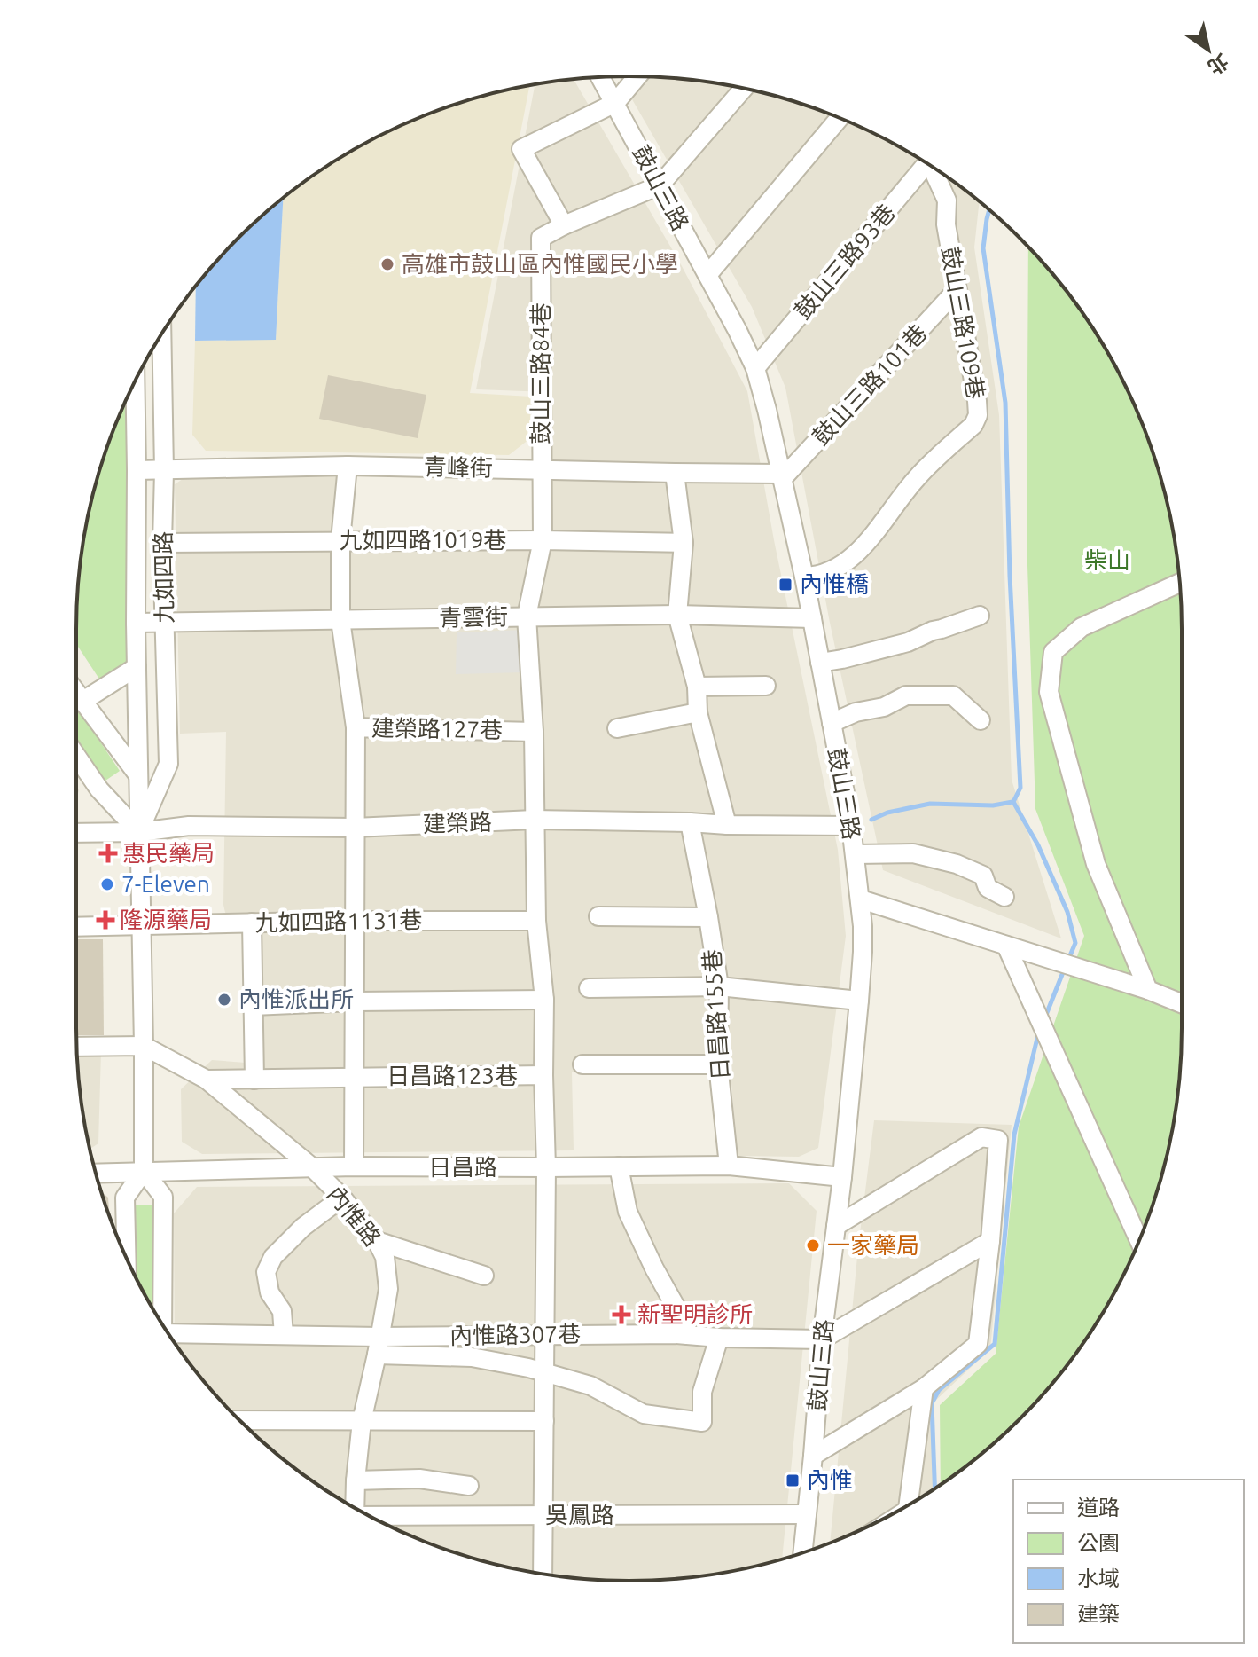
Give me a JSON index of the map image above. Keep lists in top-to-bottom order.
{
  "streets": {
    "street": [
      "鼓山三路",
      "鼓山三路93巷",
      "鼓山三路109巷",
      "鼓山三路84巷",
      "鼓山三路101巷",
      "青峰街",
      "九如四路1019巷",
      "九如四路",
      "青雲街",
      "建榮路127巷",
      "建榮路",
      "九如四路1131巷",
      "日昌路155巷",
      "日昌路123巷",
      "日昌路",
      "內惟路",
      "內惟路307巷",
      "吳鳳路"
    ]
  },
  "crossings": [
    ["鼓山三路", "鼓山三路93巷"],
    ["鼓山三路", "鼓山三路109巷"],
    ["鼓山三路", "鼓山三路84巷"],
    ["鼓山三路", "鼓山三路101巷"],
    ["鼓山三路", "青峰街"],
    ["鼓山三路", "青雲街"],
    ["鼓山三路", "建榮路"],
    ["鼓山三路", "日昌路"],
    ["鼓山三路", "內惟路307巷"],
    ["鼓山三路", "吳鳳路"],
    ["鼓山三路109巷", "鼓山三路101巷"],
    ["鼓山三路84巷", "青峰街"],
    ["鼓山三路101巷", "青峰街"],
    ["青峰街", "九如四路"],
    ["九如四路1019巷", "九如四路"],
    ["九如四路", "青雲街"],
    ["九如四路", "建榮路"],
    ["九如四路", "九如四路1131巷"],
    ["九如四路", "日昌路"],
    ["九如四路", "內惟路"],
    ["建榮路127巷", "建榮路"],
    ["建榮路127巷", "九如四路1131巷"],
    ["建榮路127巷", "日昌路123巷"],
    ["建榮路127巷", "日昌路"],
    ["建榮路", "日昌路155巷"],
    ["日昌路155巷", "日昌路"],
    ["日昌路123巷", "日昌路"],
    ["日昌路123巷", "內惟路"],
    ["日昌路123巷", "內惟路307巷"],
    ["日昌路123巷", "吳鳳路"],
    ["日昌路", "內惟路"],
    ["內惟路", "內惟路307巷"]
  ],
  "parks": ["柴山"],
  "places": {
    "other": [
      "高雄市鼓山區內惟國民小學",
      "7-Eleven",
      "內惟派出所",
      "一家藥局"
    ],
    "transit": ["內惟橋", "內惟"],
    "health": ["惠民藥局", "隆源藥局", "新聖明診所"]
  },
  "legend": [
    "道路",
    "公園",
    "水域",
    "建築"
  ],
  "north": "bottom right"
}
